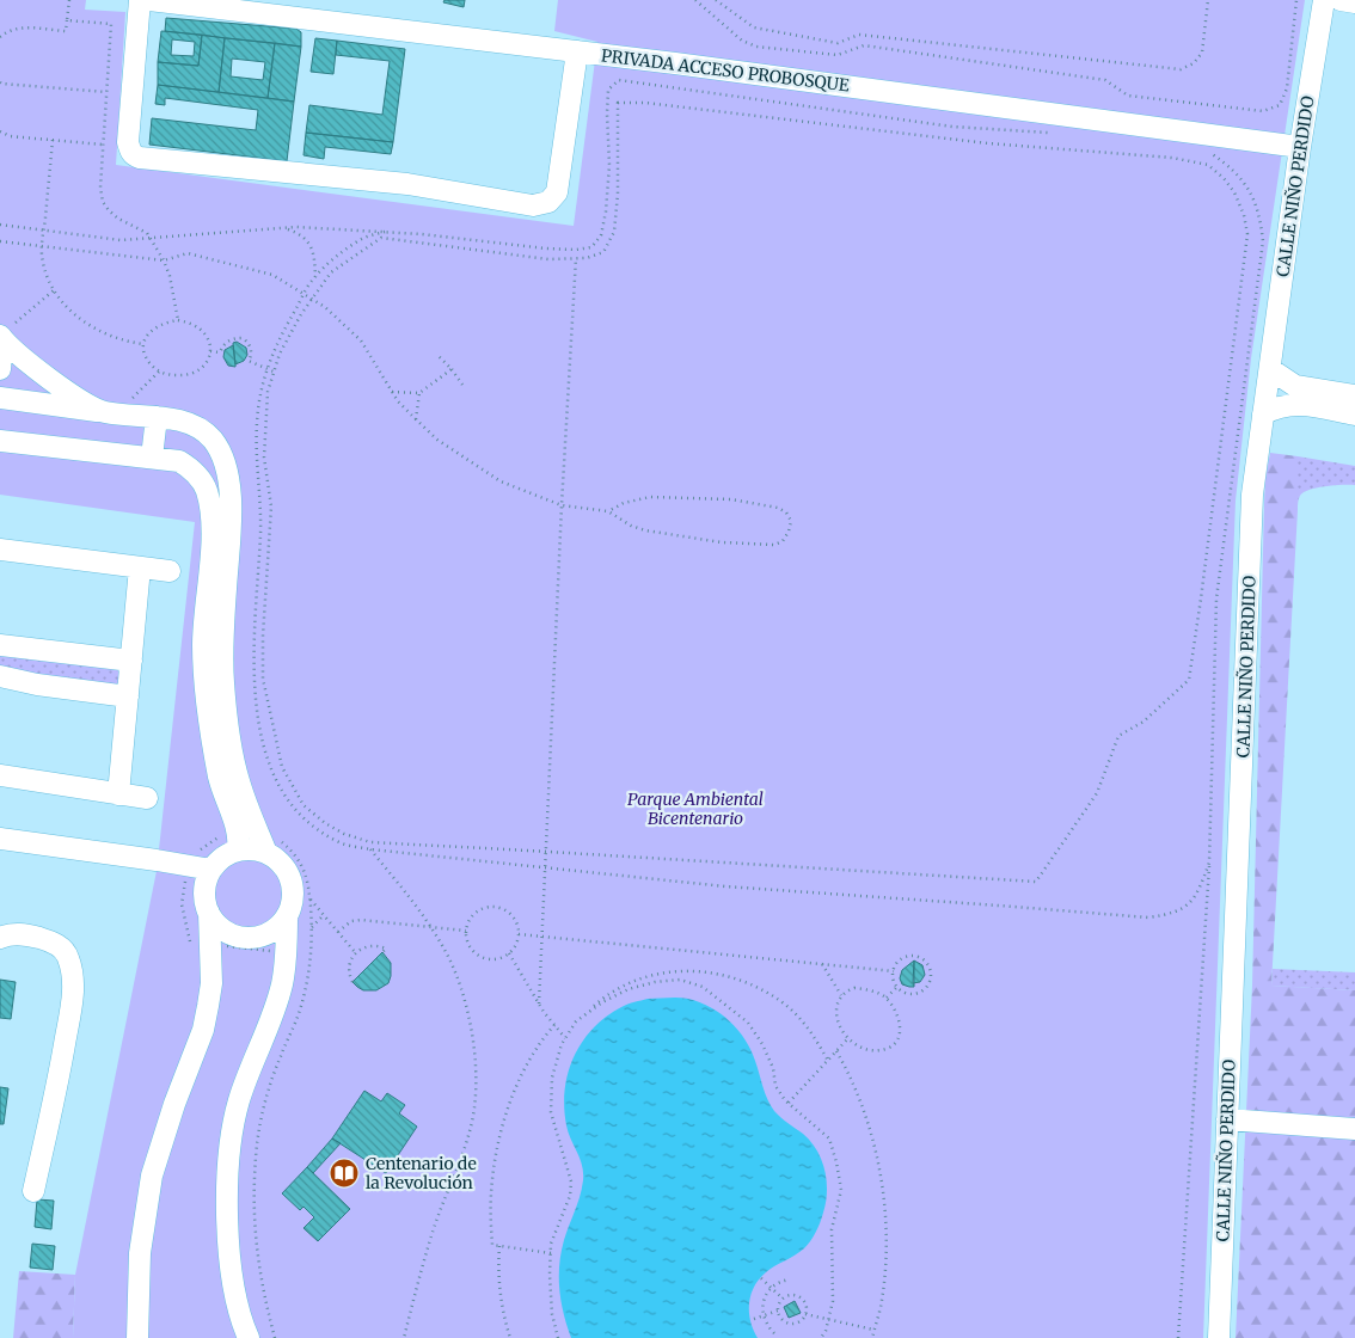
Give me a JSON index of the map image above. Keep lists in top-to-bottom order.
{
  "streets": {
    "street": ["PRIVADA ACCESO PROBOSQUE", "CALLE NIÑO PERDIDO"]
  },
  "crossings": [
    ["PRIVADA ACCESO PROBOSQUE", "CALLE NIÑO PERDIDO"]
  ],
  "parks": ["Parque Ambiental Bicentenario"],
  "places": {
    "library": ["Centenario de la Revolución"]
  }
}
